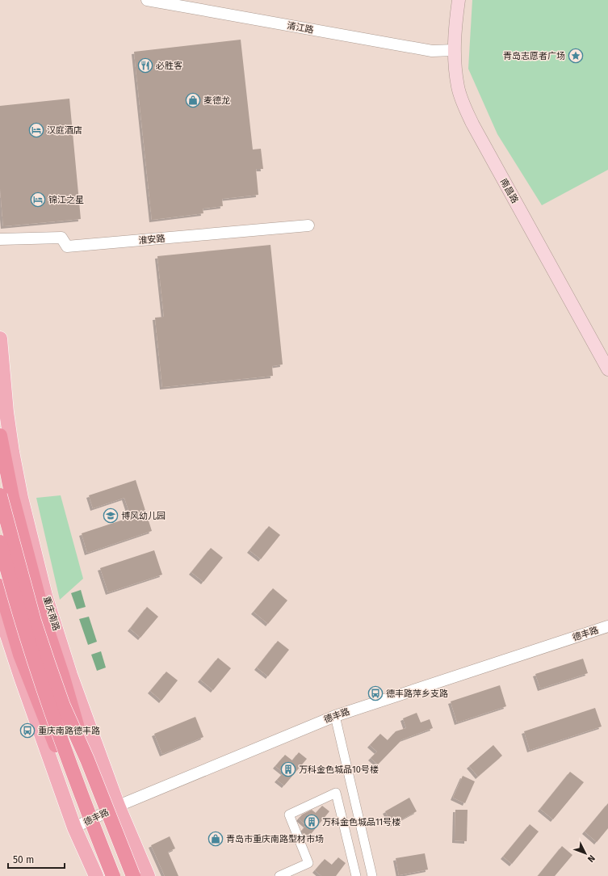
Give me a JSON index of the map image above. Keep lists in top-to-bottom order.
{
  "streets": {
    "main road": ["南昌路", "重庆南路"],
    "street": ["清江路", "淮安路", "德丰路"]
  },
  "crossings": [
    ["清江路", "南昌路"],
    ["重庆南路", "德丰路"]
  ],
  "places": {
    "place": ["青岛志愿者广场"],
    "restaurant": ["必胜客"],
    "shop": ["麦德龙", "青岛市重庆南路型材市场"],
    "hotel": ["汉庭酒店", "锦江之星"],
    "school or university": ["博风幼儿园"],
    "bus stop": ["德丰路萍乡支路", "重庆南路德丰路"],
    "building": ["万科金色城品10号楼", "万科金色城品11号楼"]
  },
  "scale_bar": "50 m",
  "north": "bottom right"
}
